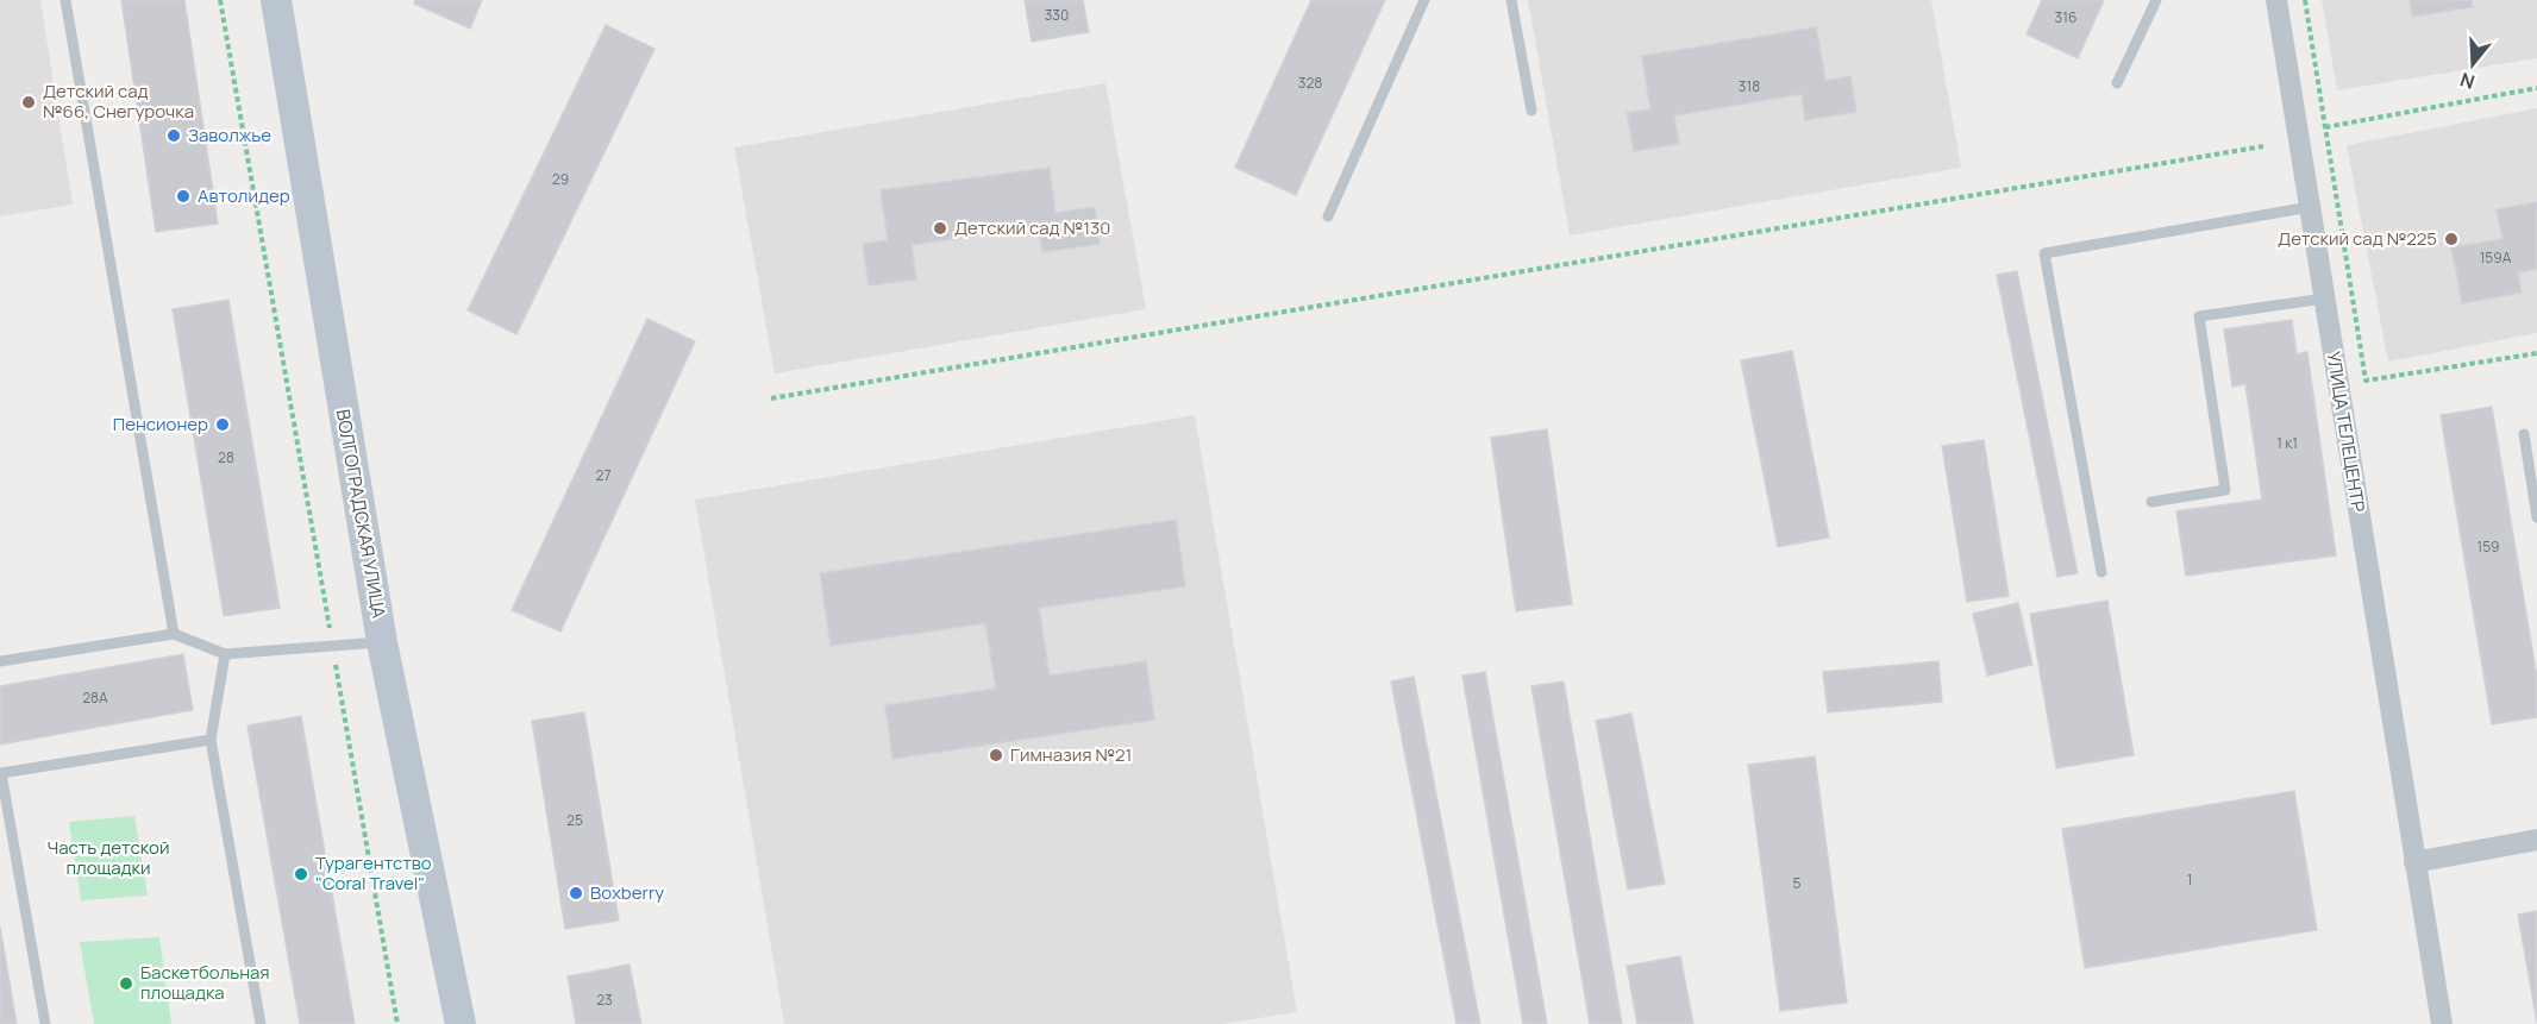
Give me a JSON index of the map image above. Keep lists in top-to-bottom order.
{
  "streets": {
    "main road": ["ВОЛГОГРАДСКАЯ УЛИЦА"],
    "street": ["УЛИЦА ТЕЛЕЦЕНТР"]
  },
  "parks": ["Часть детской площадки"],
  "places": [
    "Детский сад №66, Снегурочка",
    "Заволжье",
    "Автолидер",
    "Детский сад №130",
    "Детский сад №225",
    "Пенсионер",
    "Гимназия №21",
    "Турагентство \"Coral Travel\"",
    "Boxberry",
    "Баскетбольная площадка"
  ],
  "house_numbers": [
    "330",
    "316",
    "328",
    "318",
    "29",
    "159А",
    "1 к1",
    "28",
    "27",
    "159",
    "28А",
    "25",
    "1",
    "5",
    "23"
  ],
  "north": "bottom"
}
